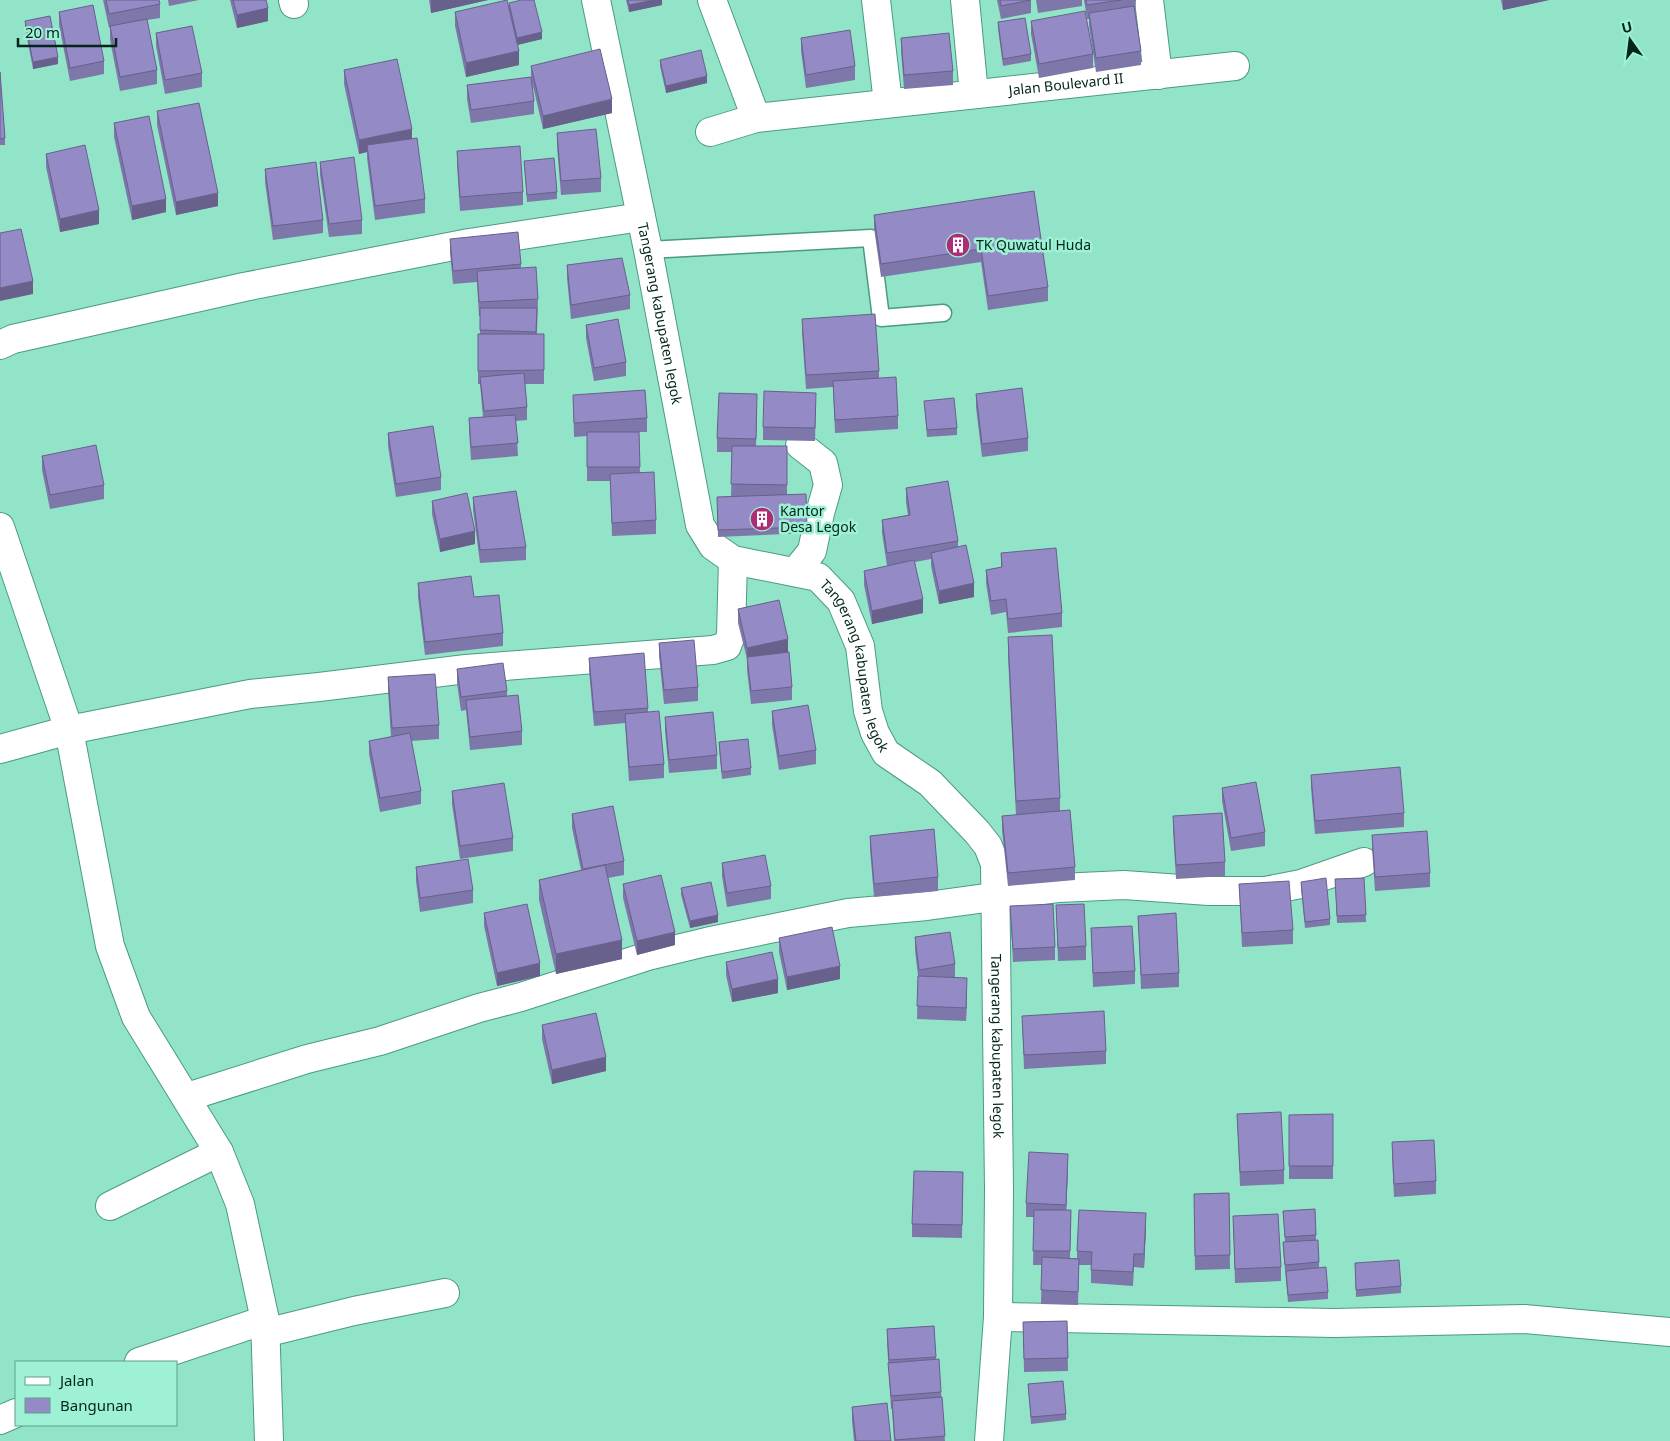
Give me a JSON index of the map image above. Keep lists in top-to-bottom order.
{
  "streets": {
    "street": ["Jalan Boulevard II", "Tangerang kabupaten legok"]
  },
  "places": {
    "building": ["TK Quwatul Huda", "Kantor Desa Legok"]
  },
  "legend": ["Jalan", "Bangunan"],
  "scale_bar": "20 m",
  "north": "top"
}
